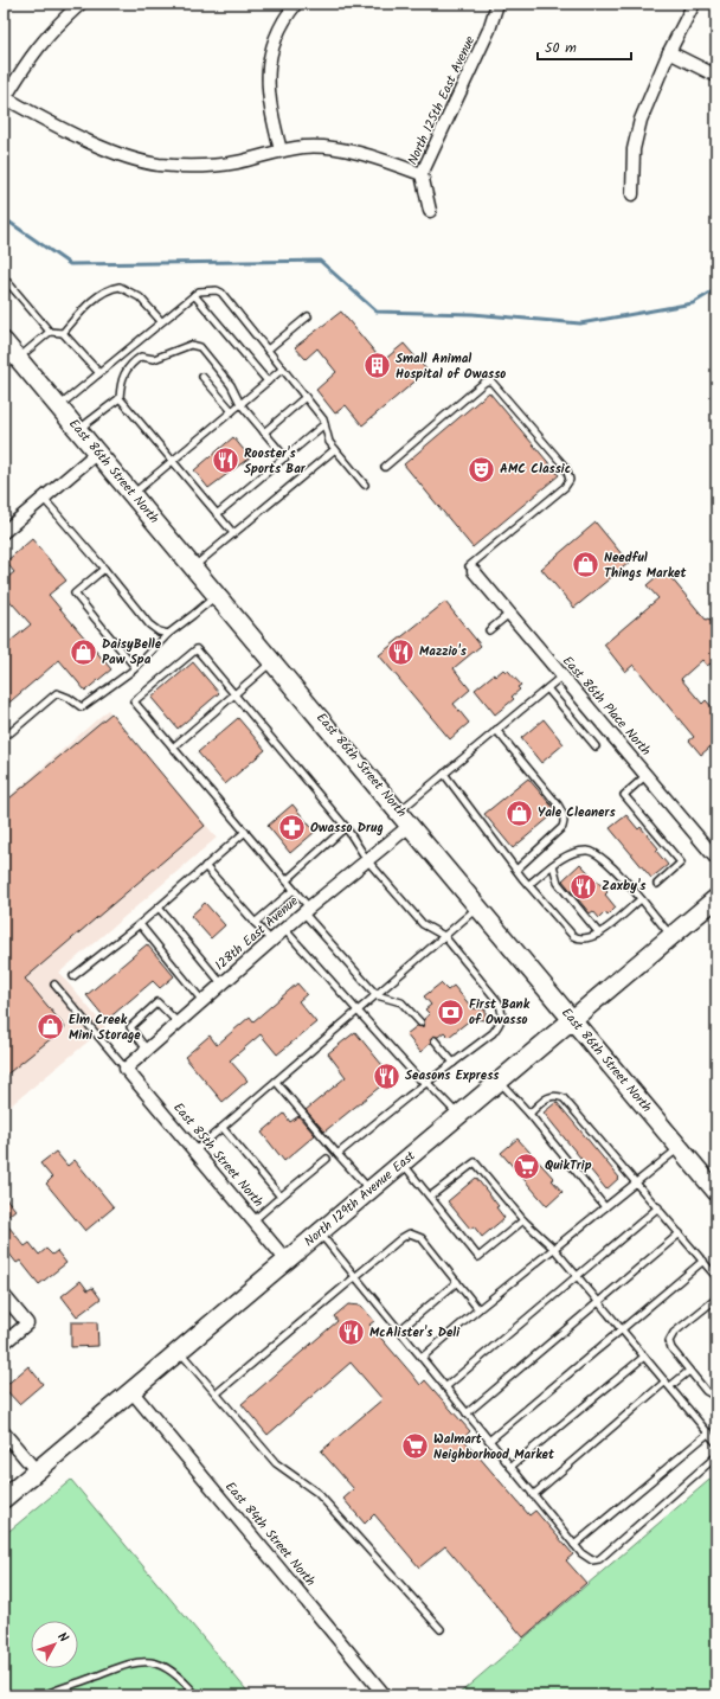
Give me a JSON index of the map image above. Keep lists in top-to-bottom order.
{
  "streets": {
    "main road": ["East 86th Street North", "North 129th Avenue East"],
    "street": [
      "North 125th East Avenue",
      "East 86th Place North",
      "128th East Avenue",
      "East 85th Street North",
      "East 84th Street North"
    ]
  },
  "crossings": [
    ["East 86th Street North", "128th East Avenue"],
    ["East 86th Street North", "North 129th Avenue East"],
    ["128th East Avenue", "East 85th Street North"],
    ["East 85th Street North", "North 129th Avenue East"],
    ["North 129th Avenue East", "East 84th Street North"]
  ],
  "places": {
    "building": ["Small Animal Hospital of Owasso"],
    "restaurant": [
      "Rooster's Sports Bar",
      "Mazzio's",
      "Zaxby's",
      "Seasons Express",
      "McAlister's Deli"
    ],
    "theatre": ["AMC Classic"],
    "shop": [
      "Needful Things Market",
      "DaisyBelle Paw Spa",
      "Yale Cleaners",
      "Elm Creek Mini Storage"
    ],
    "pharmacy": ["Owasso Drug"],
    "bank": ["First Bank of Owasso"],
    "supermarket": ["QuikTrip", "Walmart Neighborhood Market"]
  },
  "scale_bar": "50 m",
  "north": "top right"
}
